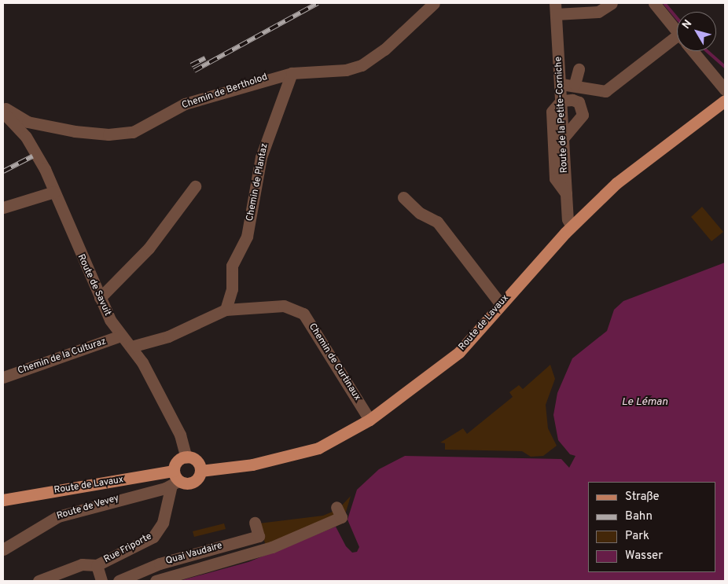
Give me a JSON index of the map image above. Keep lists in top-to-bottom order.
{
  "streets": {
    "main road": ["Route de Lavaux"],
    "street": [
      "Chemin de Bertholod",
      "Route de la Petite-Corniche",
      "Chemin de Plantaz",
      "Route de Savuit",
      "Chemin de la Culturaz",
      "Chemin de Curtinaux",
      "Route de Vevey",
      "Rue Friporte",
      "Quai Vaudaire"
    ]
  },
  "crossings": [
    ["Chemin de Bertholod", "Chemin de Plantaz"],
    ["Route de la Petite-Corniche", "Route de Lavaux"],
    ["Chemin de Plantaz", "Chemin de Curtinaux"],
    ["Route de Savuit", "Route de Lavaux"],
    ["Route de Savuit", "Chemin de la Culturaz"],
    ["Route de Savuit", "Route de Vevey"],
    ["Route de Savuit", "Rue Friporte"],
    ["Route de Lavaux", "Chemin de Curtinaux"],
    ["Route de Lavaux", "Route de Vevey"],
    ["Route de Lavaux", "Rue Friporte"],
    ["Route de Vevey", "Rue Friporte"]
  ],
  "water": ["Le Léman"],
  "legend": [
    "Straße",
    "Bahn",
    "Park",
    "Wasser"
  ],
  "north": "top left"
}
